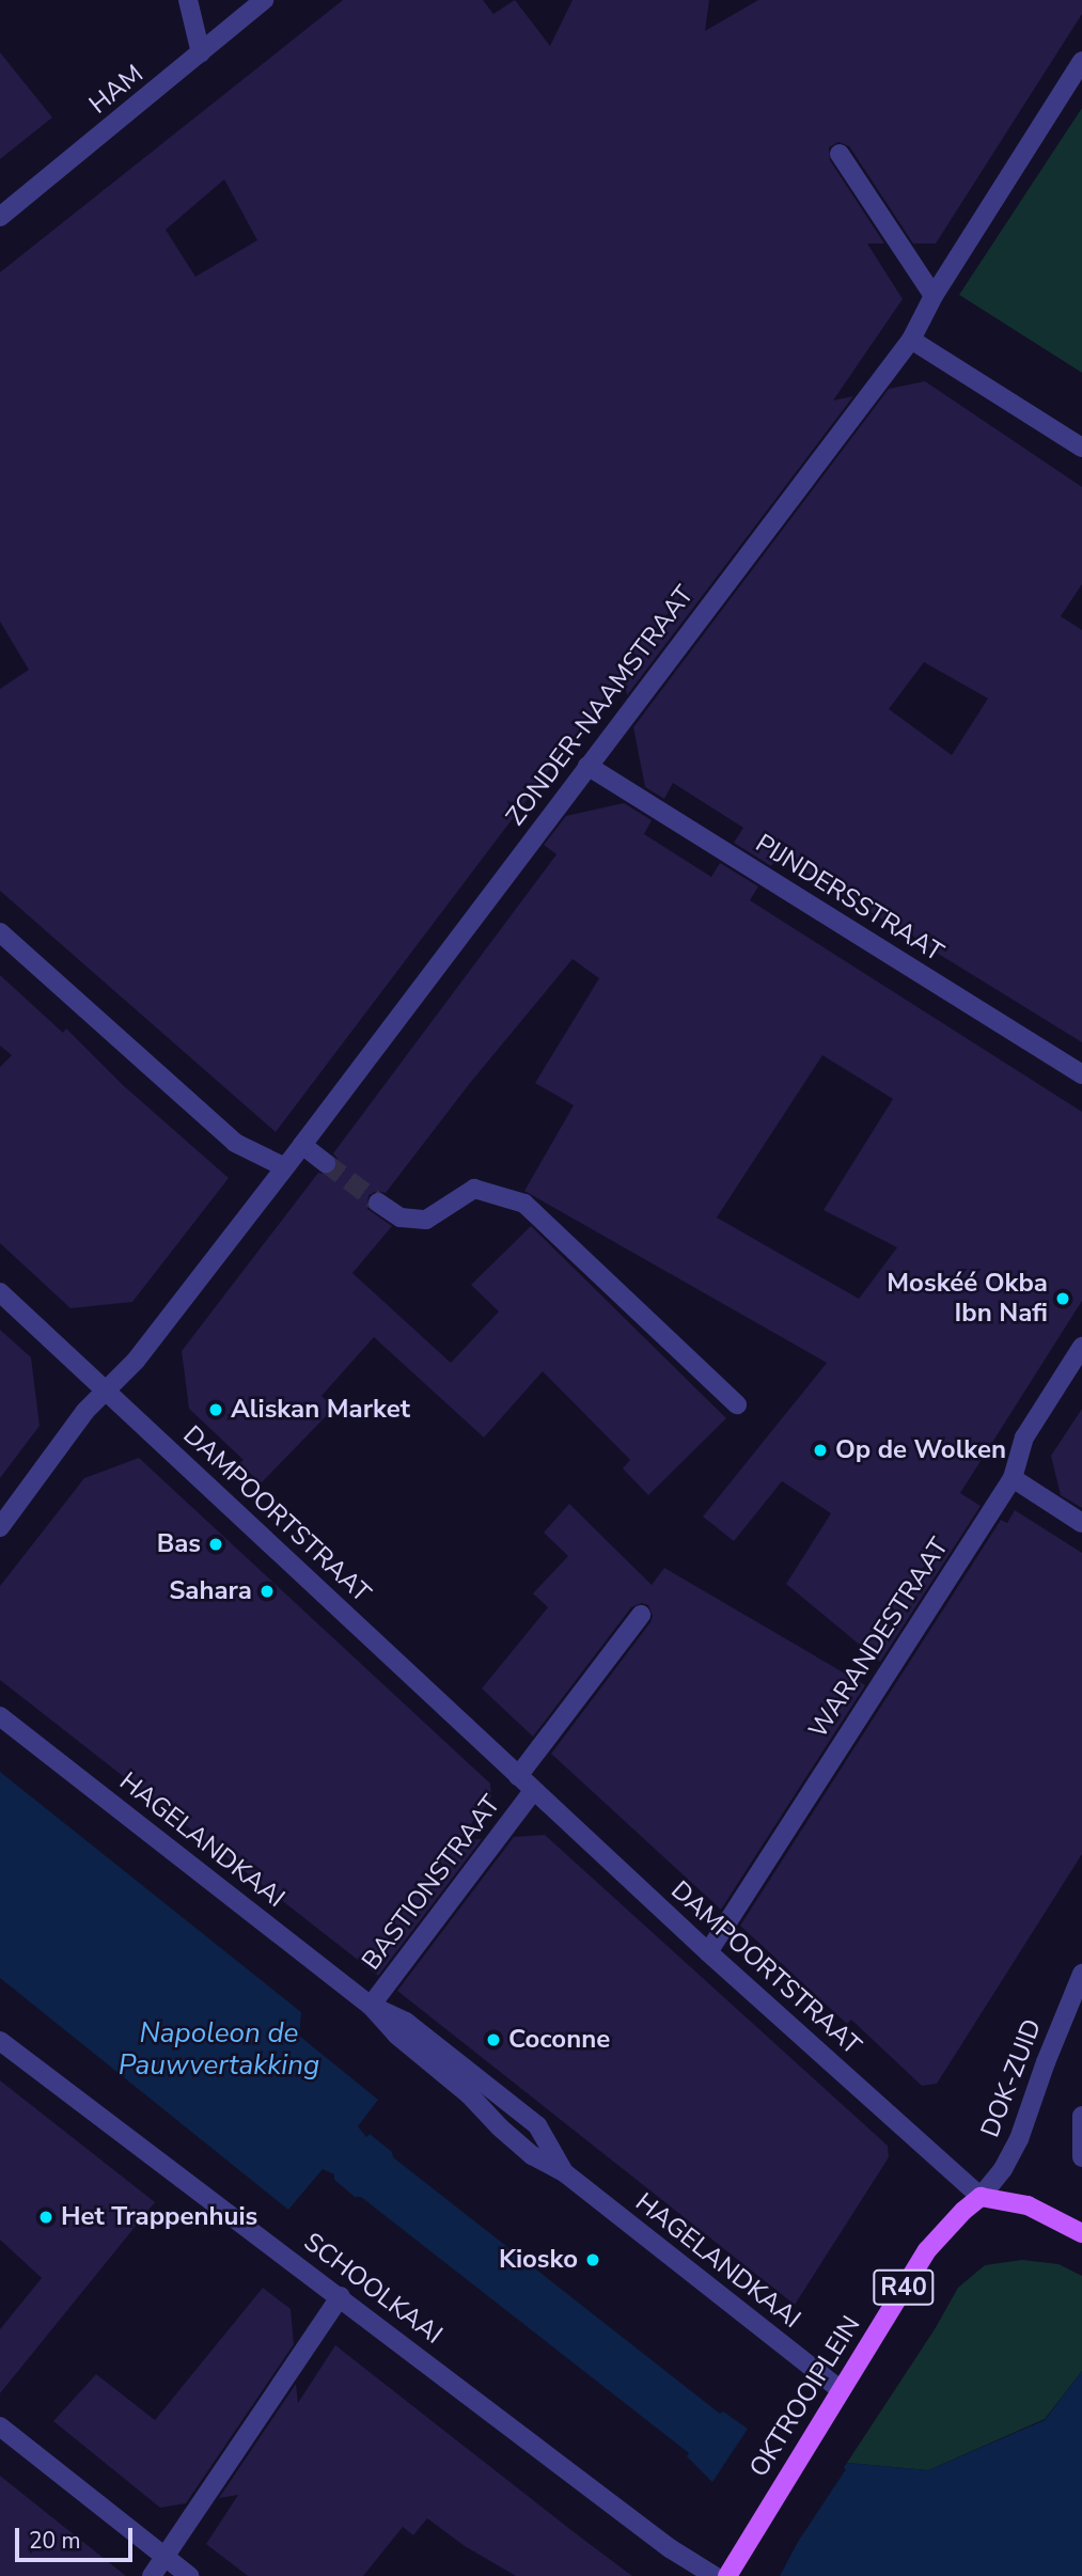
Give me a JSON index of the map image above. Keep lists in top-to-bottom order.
{
  "streets": {
    "main road": ["R40", "OKTROOIPLEIN"],
    "street": [
      "HAM",
      "ZONDER-NAAMSTRAAT",
      "PIJNDERSSTRAAT",
      "DAMPOORTSTRAAT",
      "WARANDESTRAAT",
      "HAGELANDKAAI",
      "BASTIONSTRAAT",
      "DOK-ZUID",
      "SCHOOLKAAI"
    ]
  },
  "crossings": [
    ["ZONDER-NAAMSTRAAT", "PIJNDERSSTRAAT"],
    ["ZONDER-NAAMSTRAAT", "DAMPOORTSTRAAT"],
    ["DAMPOORTSTRAAT", "WARANDESTRAAT"],
    ["DAMPOORTSTRAAT", "BASTIONSTRAAT"],
    ["DAMPOORTSTRAAT", "DOK-ZUID"],
    ["DAMPOORTSTRAAT", "OKTROOIPLEIN"],
    ["HAGELANDKAAI", "BASTIONSTRAAT"],
    ["HAGELANDKAAI", "OKTROOIPLEIN"],
    ["DOK-ZUID", "OKTROOIPLEIN"]
  ],
  "water": ["Napoleon de Pauwvertakking"],
  "places": [
    "Moskéé Okba Ibn Nafi",
    "Aliskan Market",
    "Op de Wolken",
    "Bas",
    "Sahara",
    "Coconne",
    "Het Trappenhuis",
    "Kiosko"
  ],
  "scale_bar": "20 m"
}
